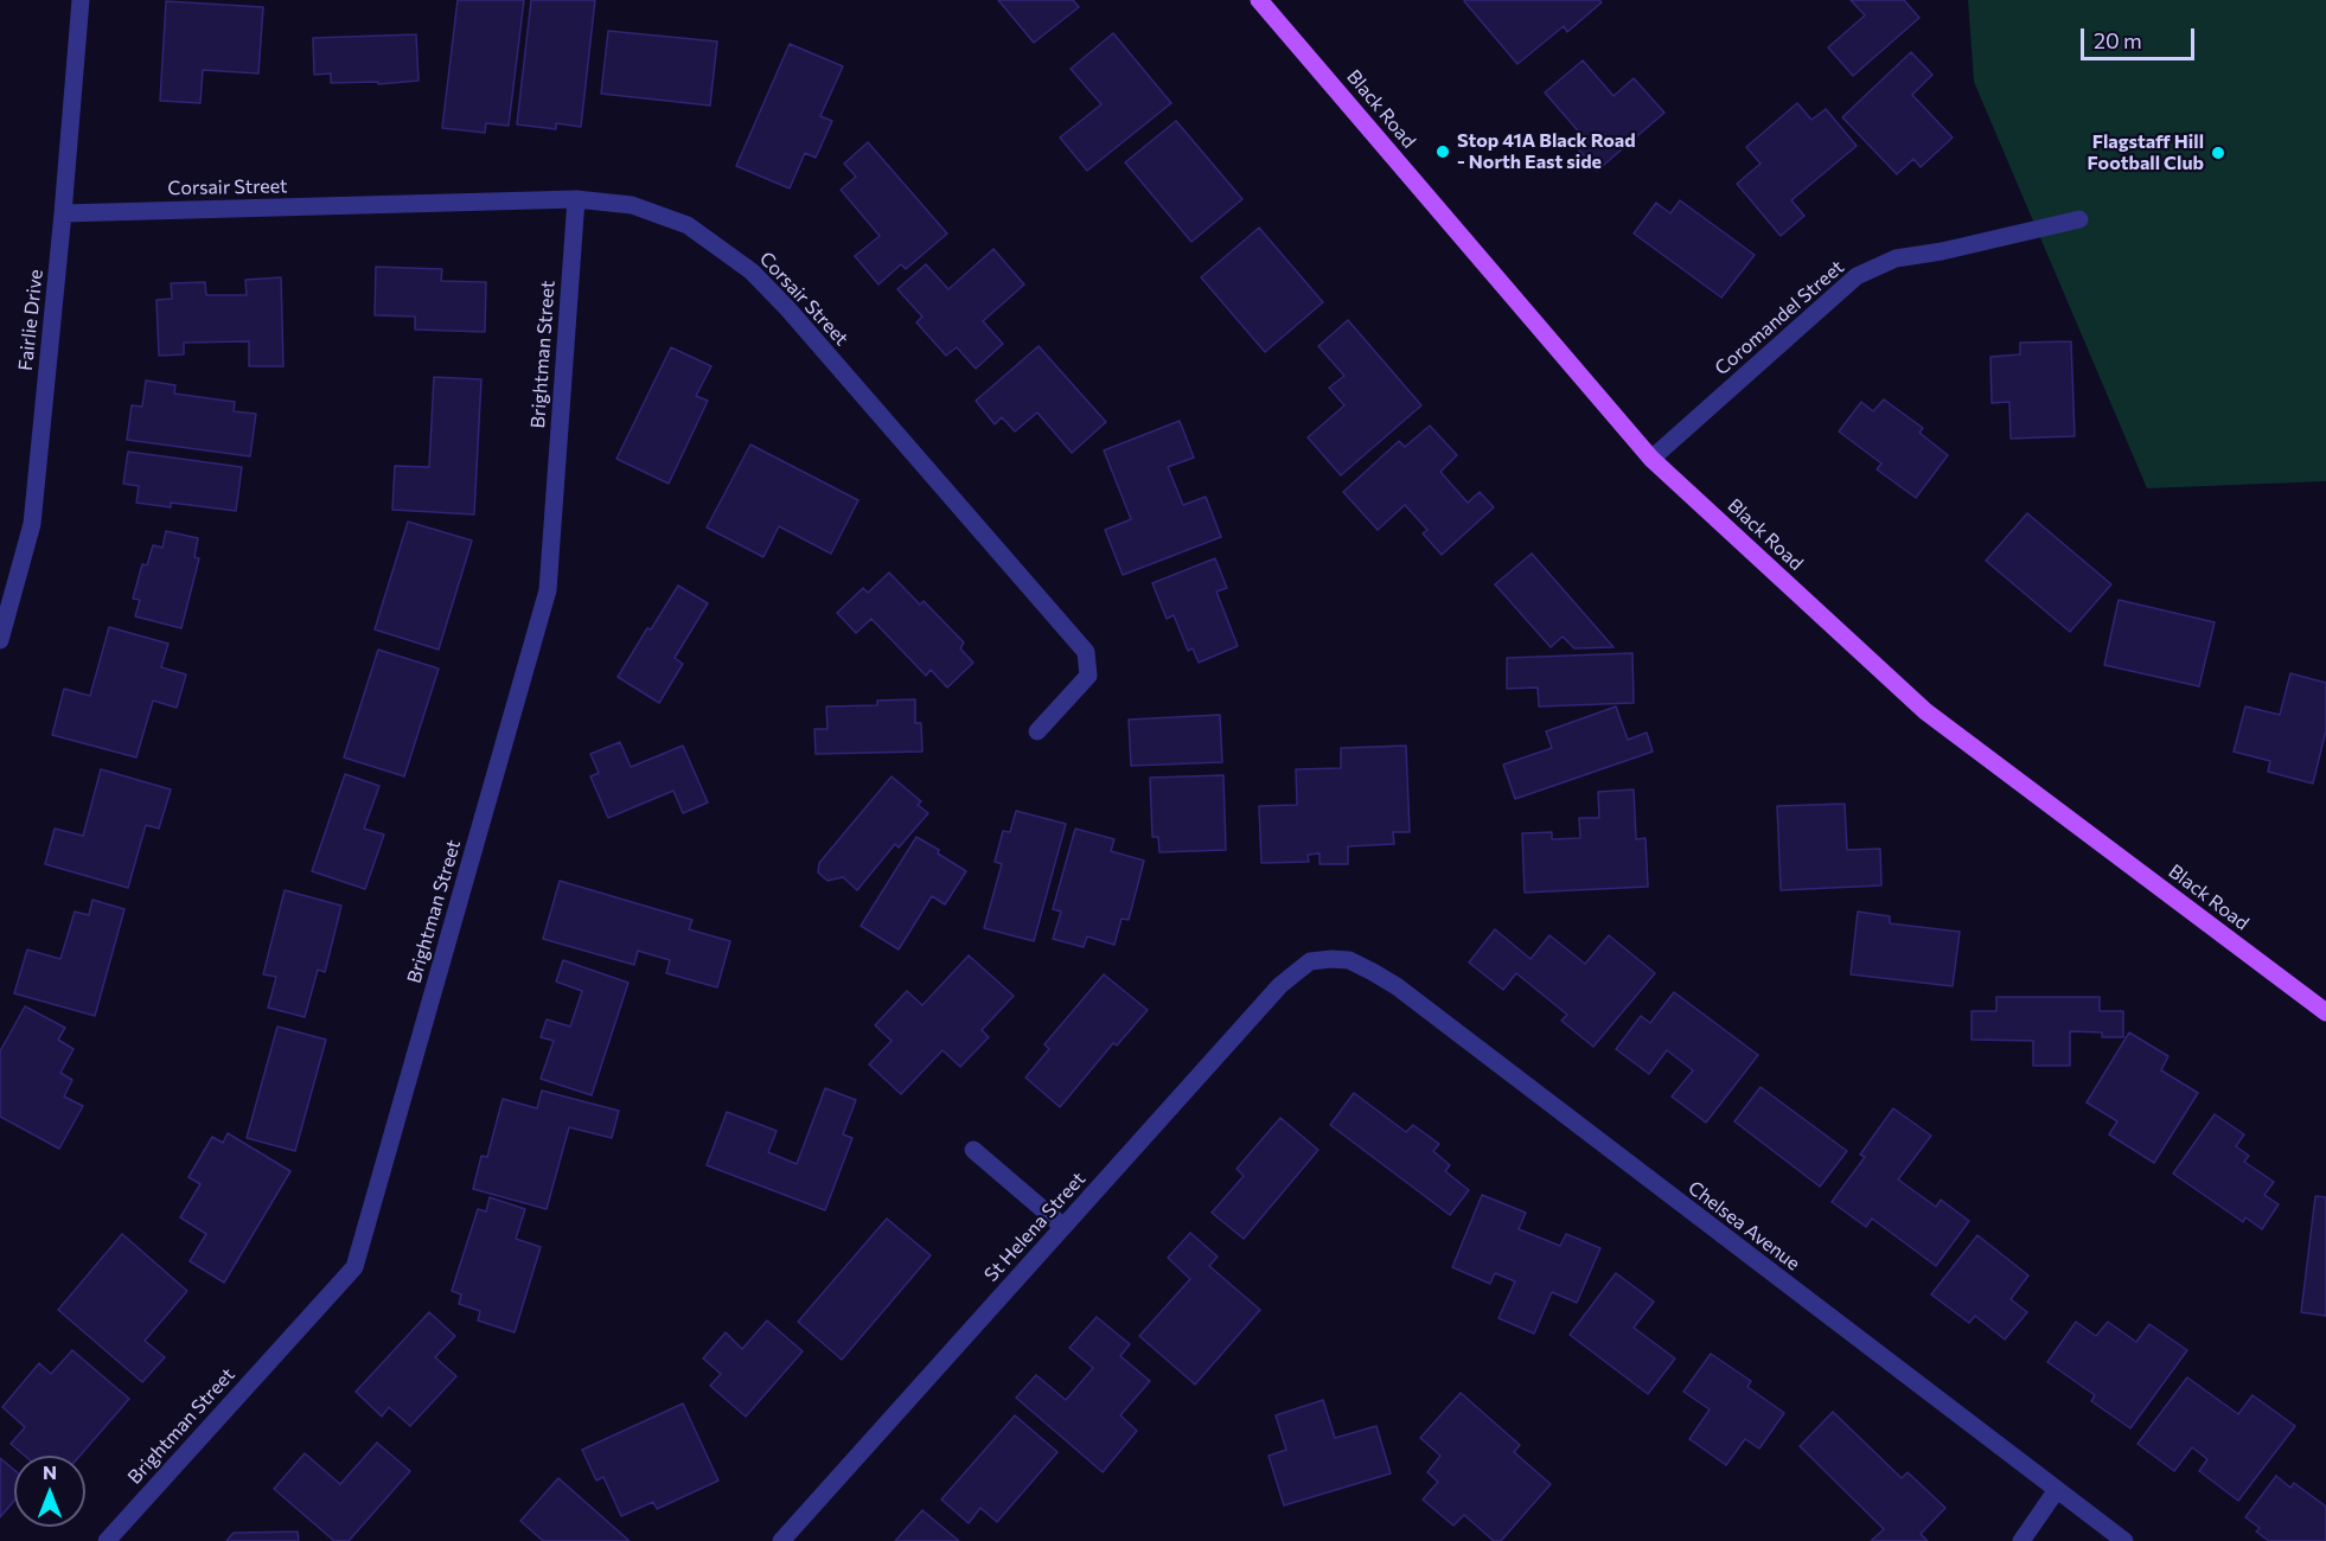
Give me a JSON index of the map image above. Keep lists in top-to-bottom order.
{
  "streets": {
    "main road": ["Black Road"],
    "street": [
      "Corsair Street",
      "Coromandel Street",
      "Fairlie Drive",
      "Brightman Street",
      "Chelsea Avenue",
      "St Helena Street"
    ]
  },
  "crossings": [
    ["Black Road", "Coromandel Street"],
    ["Corsair Street", "Fairlie Drive"],
    ["Corsair Street", "Brightman Street"],
    ["Chelsea Avenue", "St Helena Street"]
  ],
  "places": ["Stop 41A Black Road - North East side", "Flagstaff Hill Football Club"],
  "scale_bar": "20 m",
  "north": "top"
}
